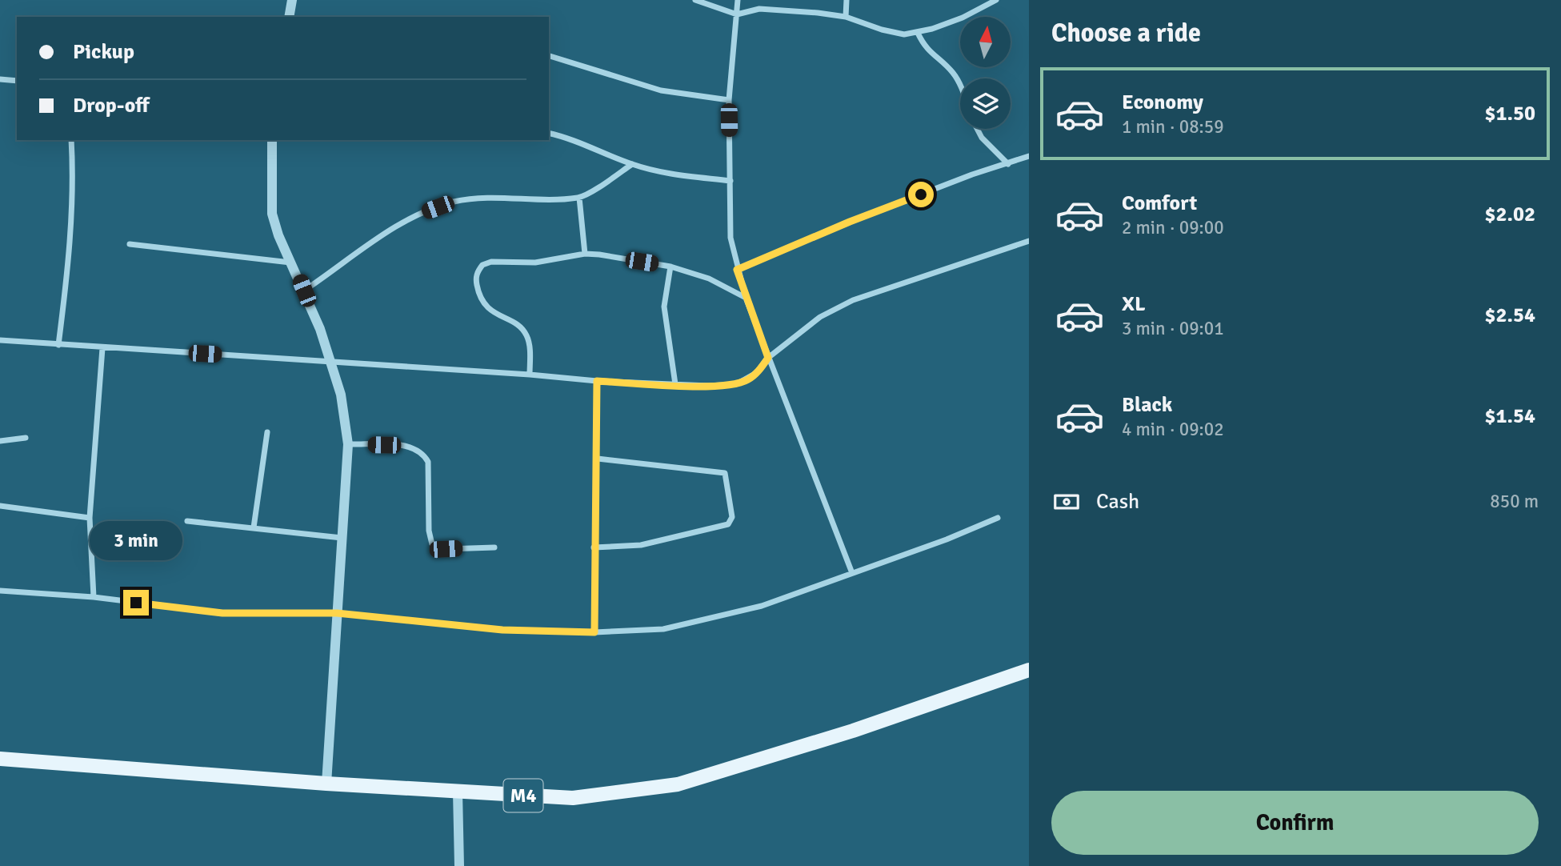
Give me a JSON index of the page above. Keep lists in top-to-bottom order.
{
  "streets": {
    "main road": ["M4"]
  },
  "north": "top",
  "page": {
    "heading": "Choose a ride",
    "banner": ["Pickup", "Drop-off"],
    "list": [
      {
        "name": "Economy",
        "note": "1 min · 08:59",
        "value": "$1.50"
      },
      {
        "name": "Comfort",
        "note": "2 min · 09:00",
        "value": "$2.02"
      },
      {
        "name": "XL",
        "note": "3 min · 09:01",
        "value": "$2.54"
      },
      {
        "name": "Black",
        "note": "4 min · 09:02",
        "value": "$1.54"
      }
    ],
    "pay": ["Cash", "850 m"],
    "bubble": "3 min",
    "buttons": "Confirm"
  }
}
